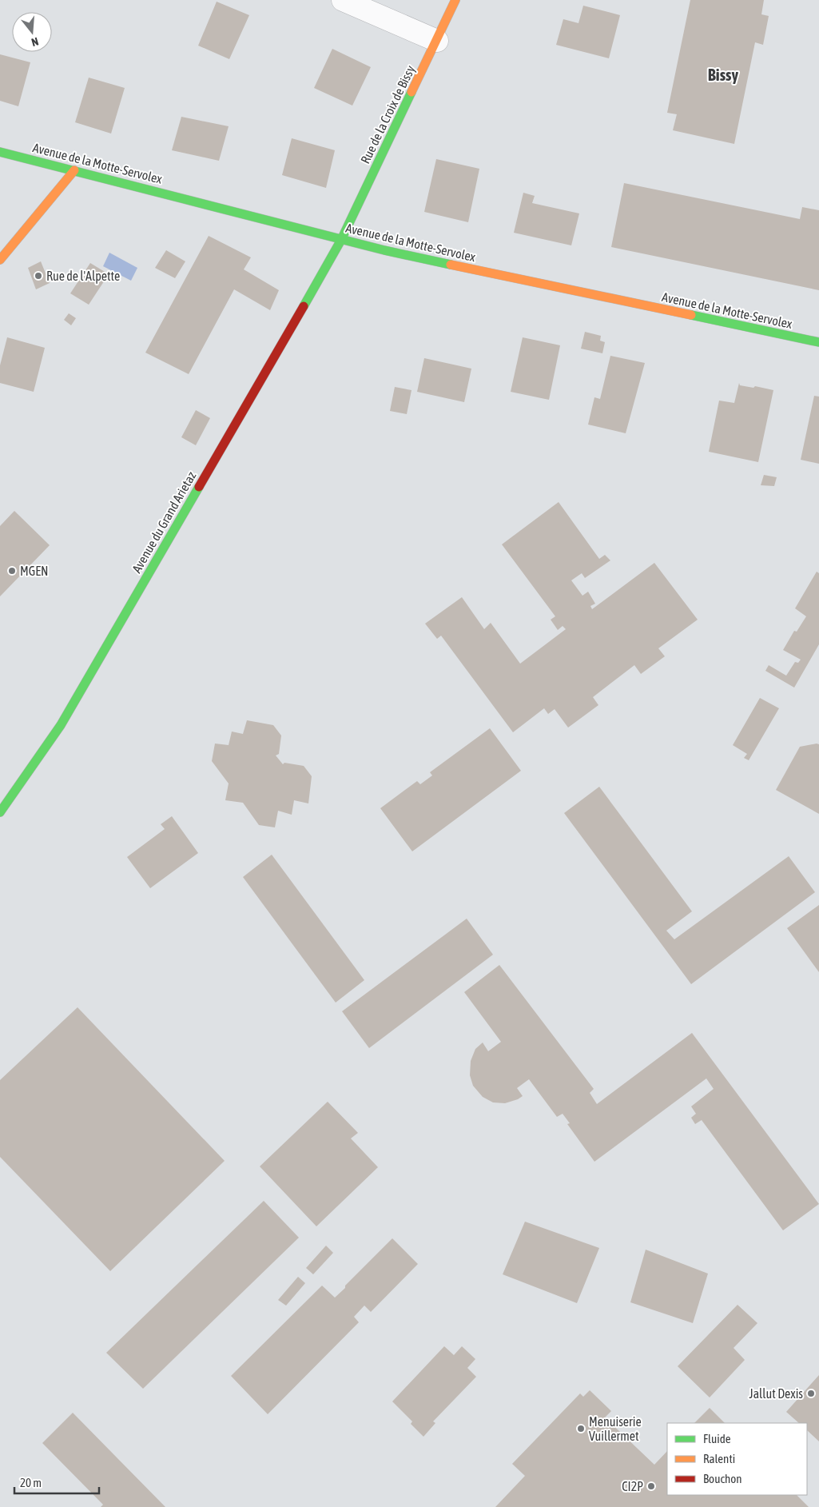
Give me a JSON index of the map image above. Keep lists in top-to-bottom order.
{
  "streets": {
    "main road": ["Rue de la Croix de Bissy", "Avenue de la Motte-Servolex", "Avenue du Grand Arietaz"]
  },
  "crossings": [
    ["Rue de la Croix de Bissy", "Avenue de la Motte-Servolex"],
    ["Rue de la Croix de Bissy", "Avenue du Grand Arietaz"],
    ["Avenue de la Motte-Servolex", "Avenue du Grand Arietaz"]
  ],
  "districts": ["Bissy"],
  "places": [
    "Rue de l'Alpette",
    "MGEN",
    "Jallut Dexis",
    "Menuiserie Vuillermet",
    "CI2P"
  ],
  "legend": ["Fluide", "Ralenti", "Bouchon"],
  "scale_bar": "20 m",
  "north": "bottom"
}
